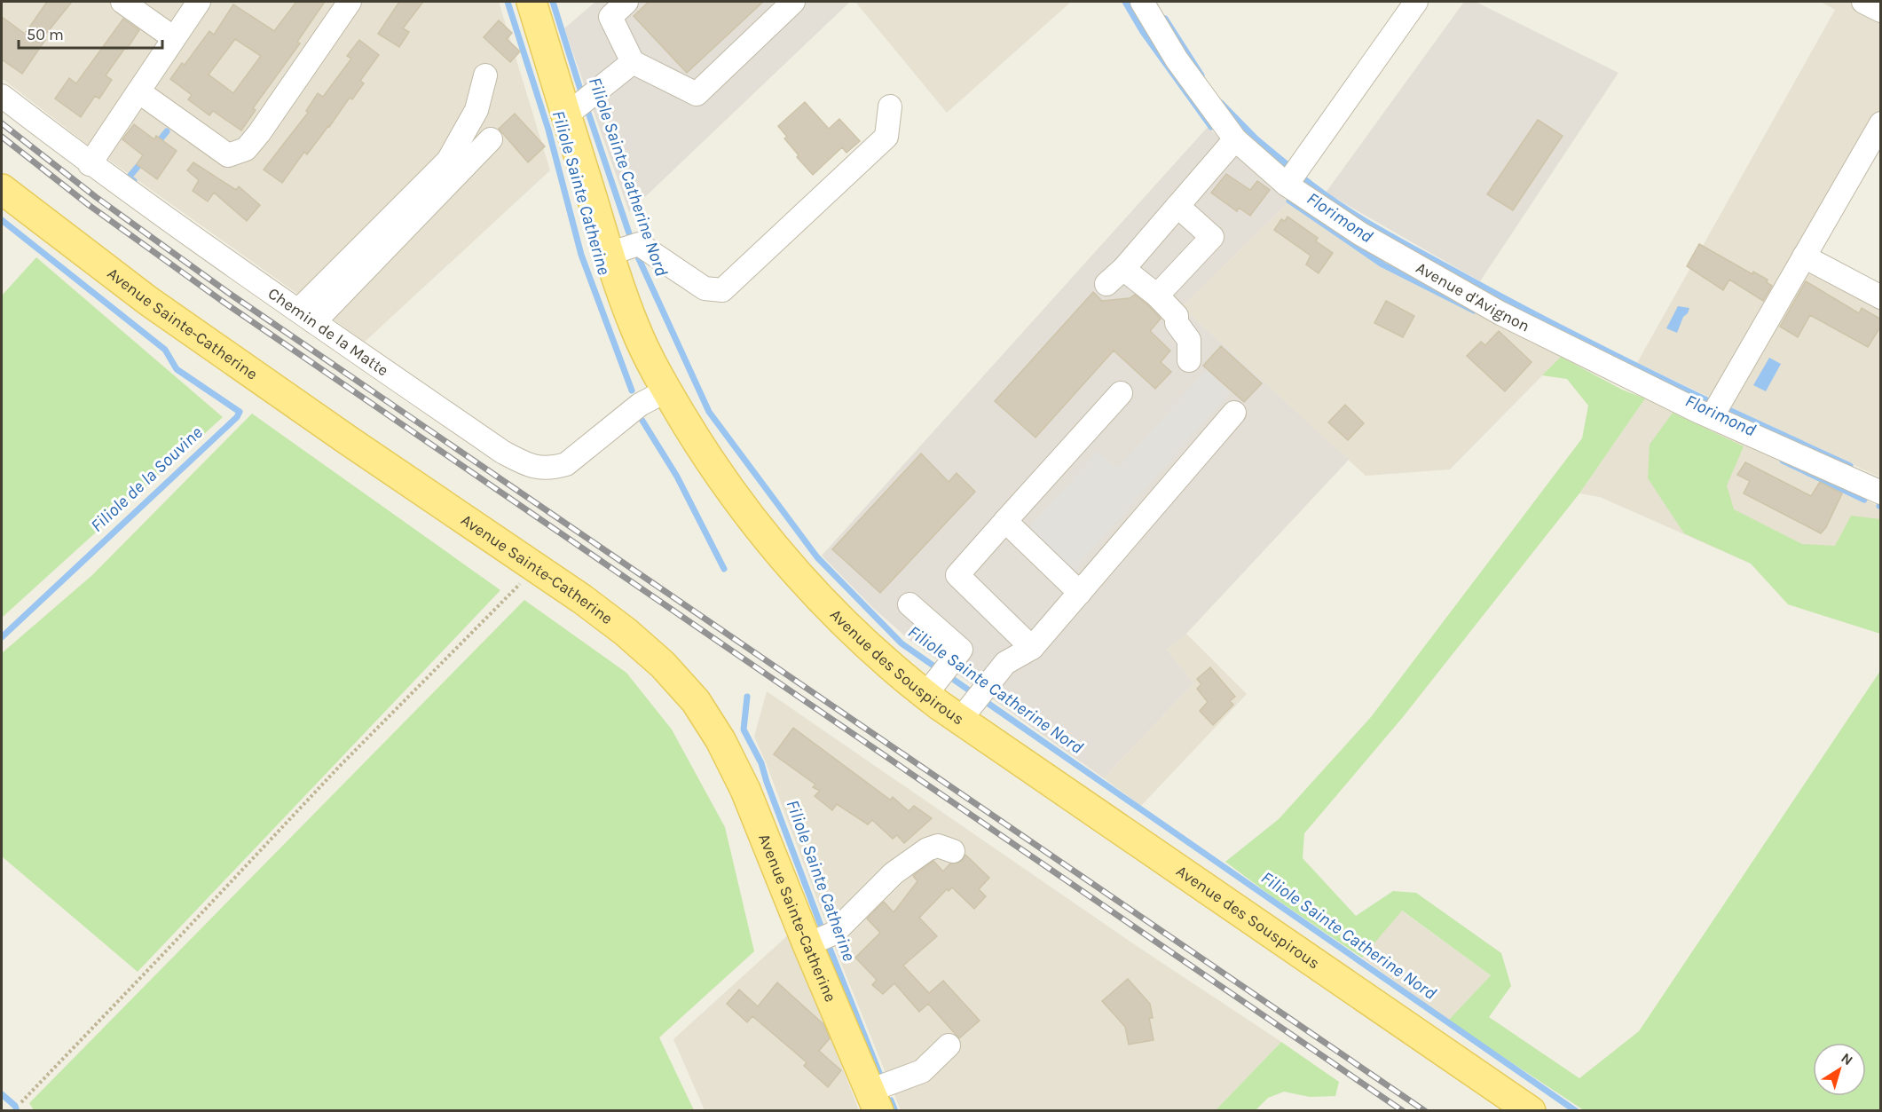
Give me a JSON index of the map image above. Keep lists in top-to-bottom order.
{
  "streets": {
    "main road": ["Avenue Sainte-Catherine", "Avenue des Souspirous"],
    "street": ["Avenue d'Avignon", "Chemin de la Matte"]
  },
  "crossings": [
    ["Chemin de la Matte", "Avenue des Souspirous"]
  ],
  "water": [
    "Filiole Sainte Catherine Nord",
    "Filiole Sainte Catherine",
    "Florimond",
    "Filiole de la Souvine"
  ],
  "scale_bar": "50 m",
  "north": "top right"
}
